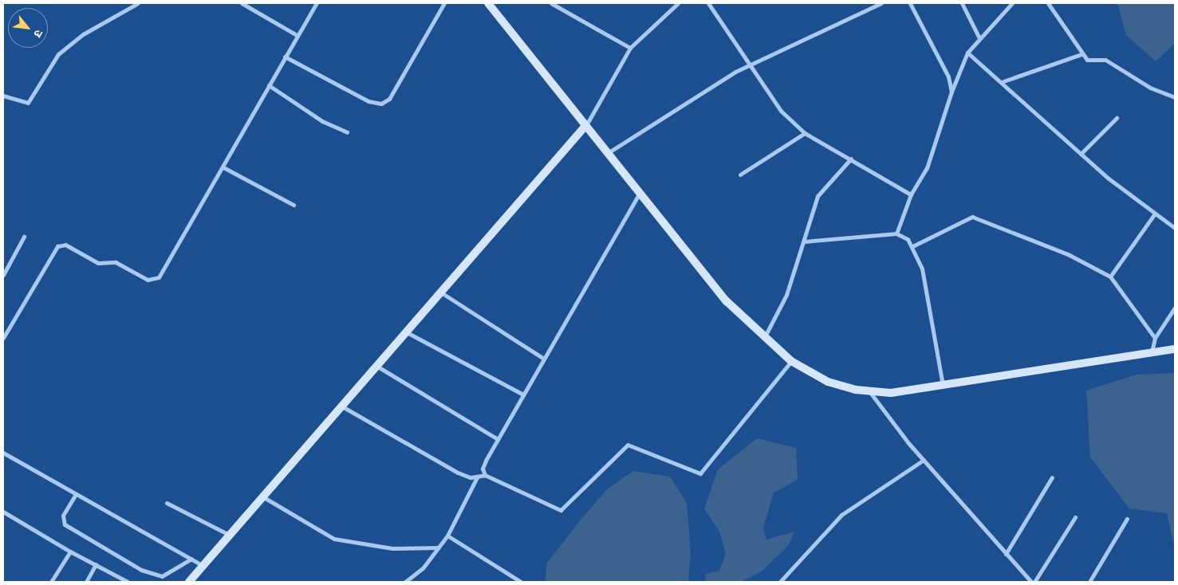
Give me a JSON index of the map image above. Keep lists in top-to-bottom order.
{
  "north": "bottom right"
}
